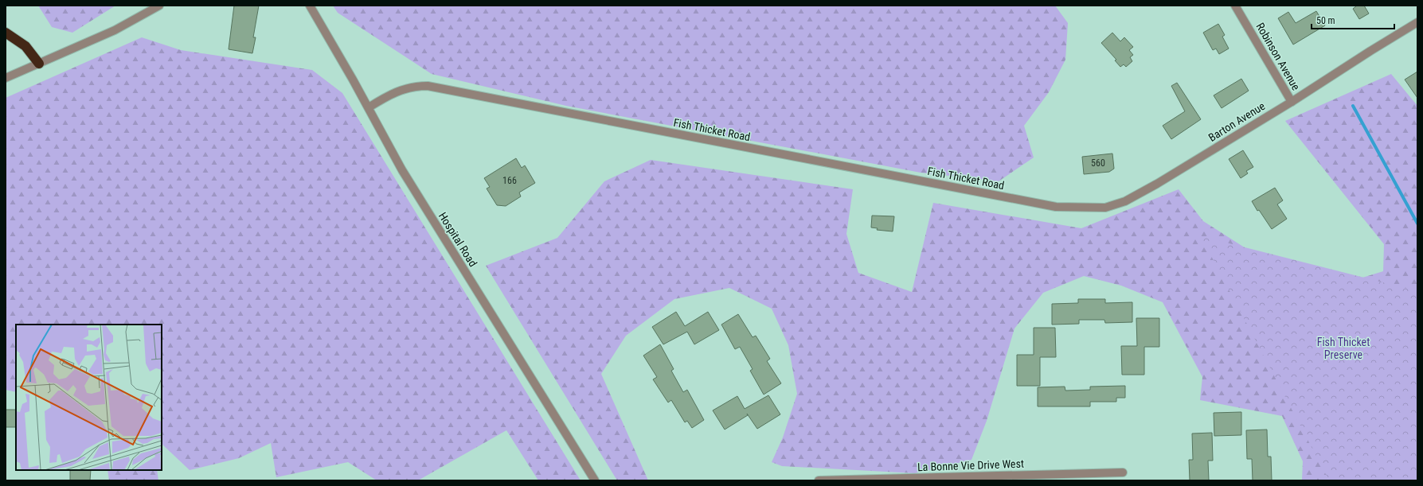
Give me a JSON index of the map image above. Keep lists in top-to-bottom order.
{
  "streets": {
    "street": [
      "Robinson Avenue",
      "Barton Avenue",
      "Fish Thicket Road",
      "Hospital Road",
      "La Bonne Vie Drive West"
    ]
  },
  "crossings": [
    ["Robinson Avenue", "Barton Avenue"],
    ["Barton Avenue", "Fish Thicket Road"],
    ["Fish Thicket Road", "Hospital Road"]
  ],
  "parks": ["Fish Thicket Preserve"],
  "house_numbers": ["560", "166"],
  "scale_bar": "50 m"
}
